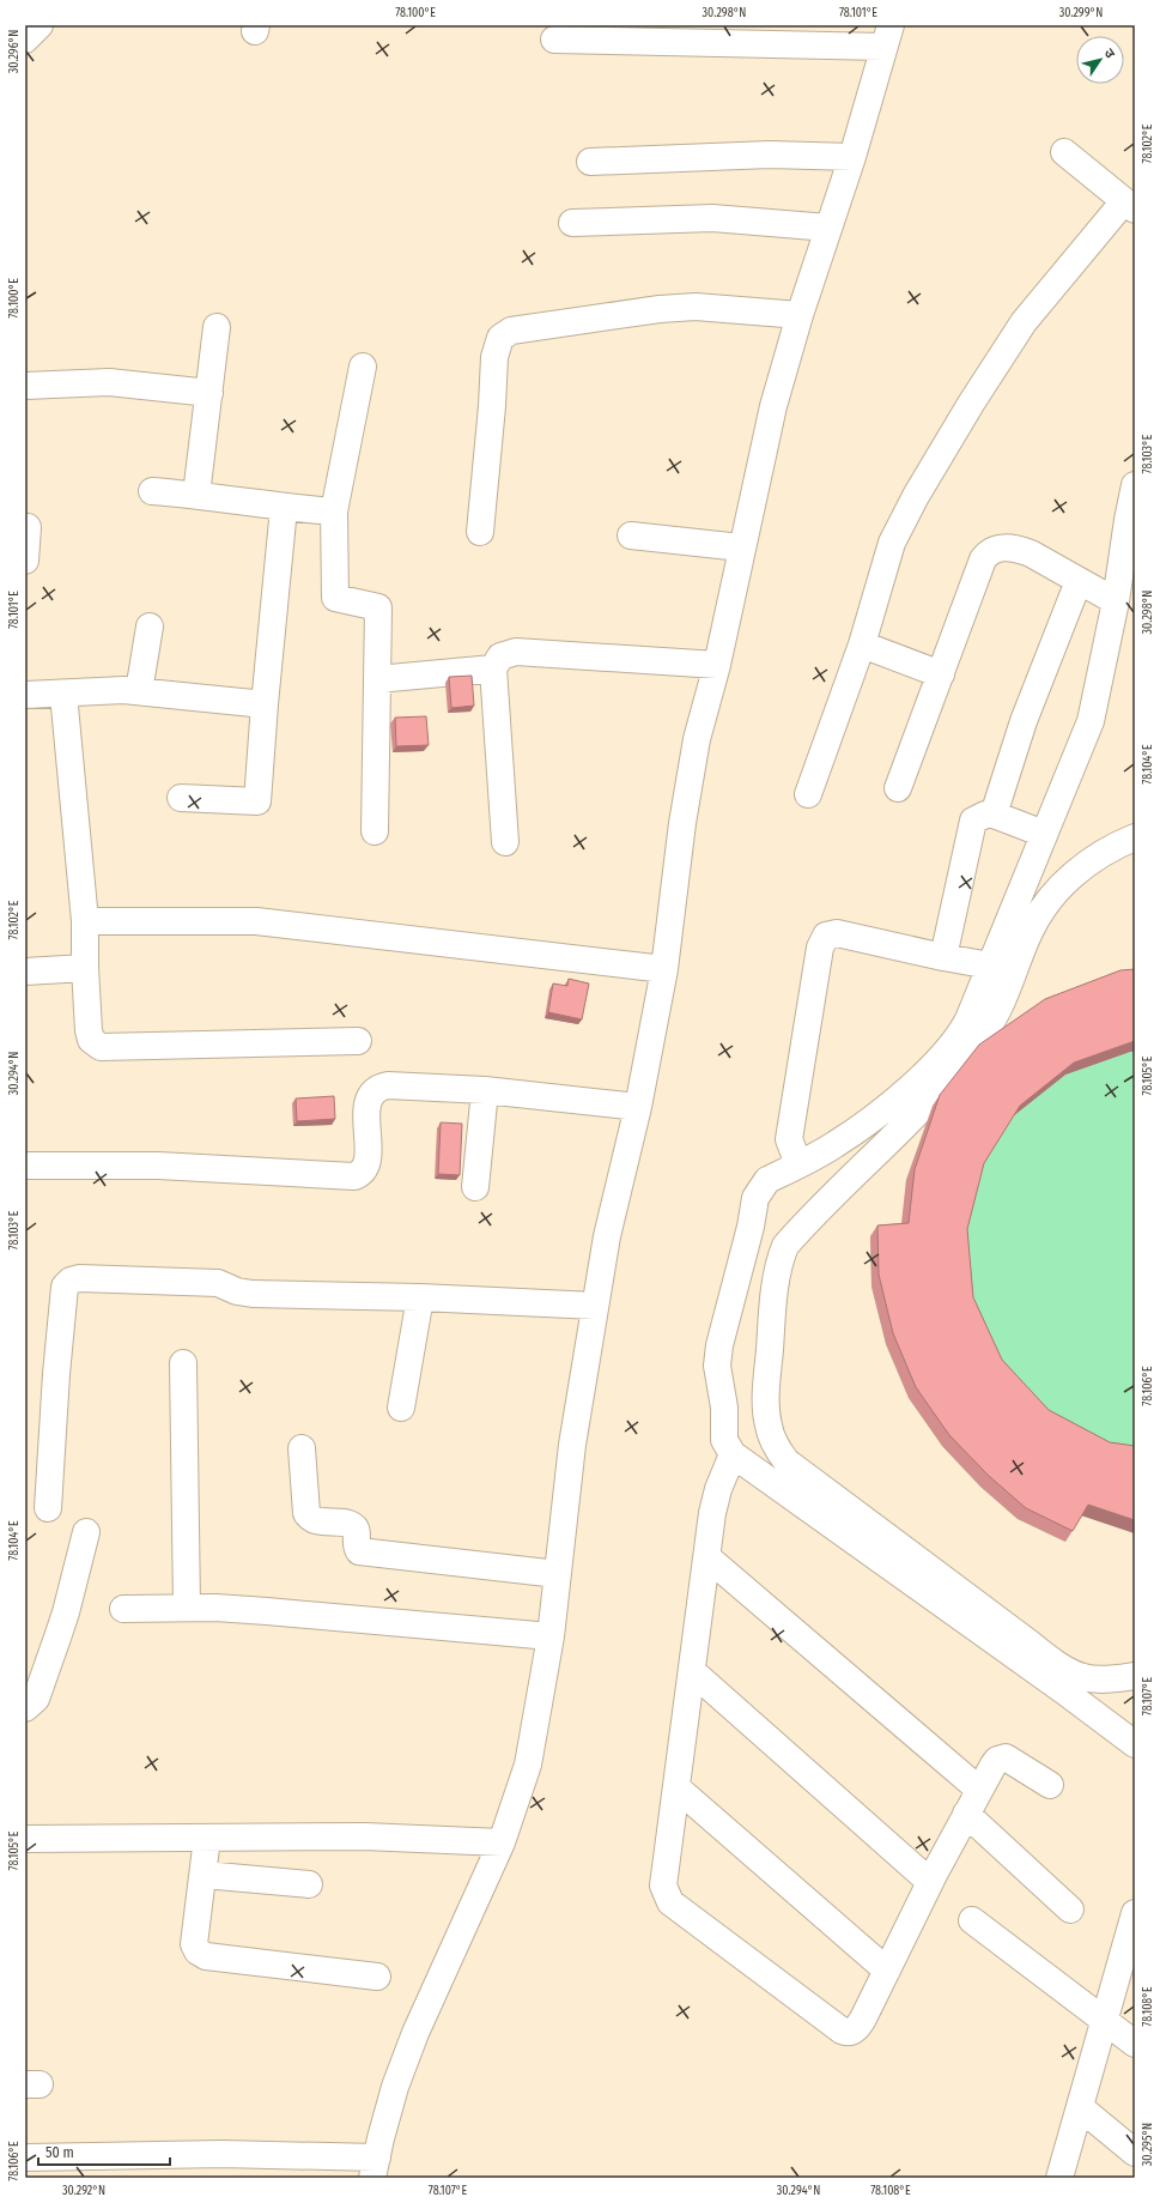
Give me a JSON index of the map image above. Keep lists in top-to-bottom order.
{
  "scale_bar": "50 m",
  "north": "top right",
  "coordinates": [
    "78.100°E",
    "30.298°N",
    "78.101°E",
    "30.299°N",
    "30.296°N",
    "78.102°E",
    "78.103°E",
    "78.104°E",
    "30.294°N",
    "78.105°E",
    "78.106°E",
    "78.107°E",
    "78.108°E",
    "30.295°N",
    "30.292°N"
  ]
}
